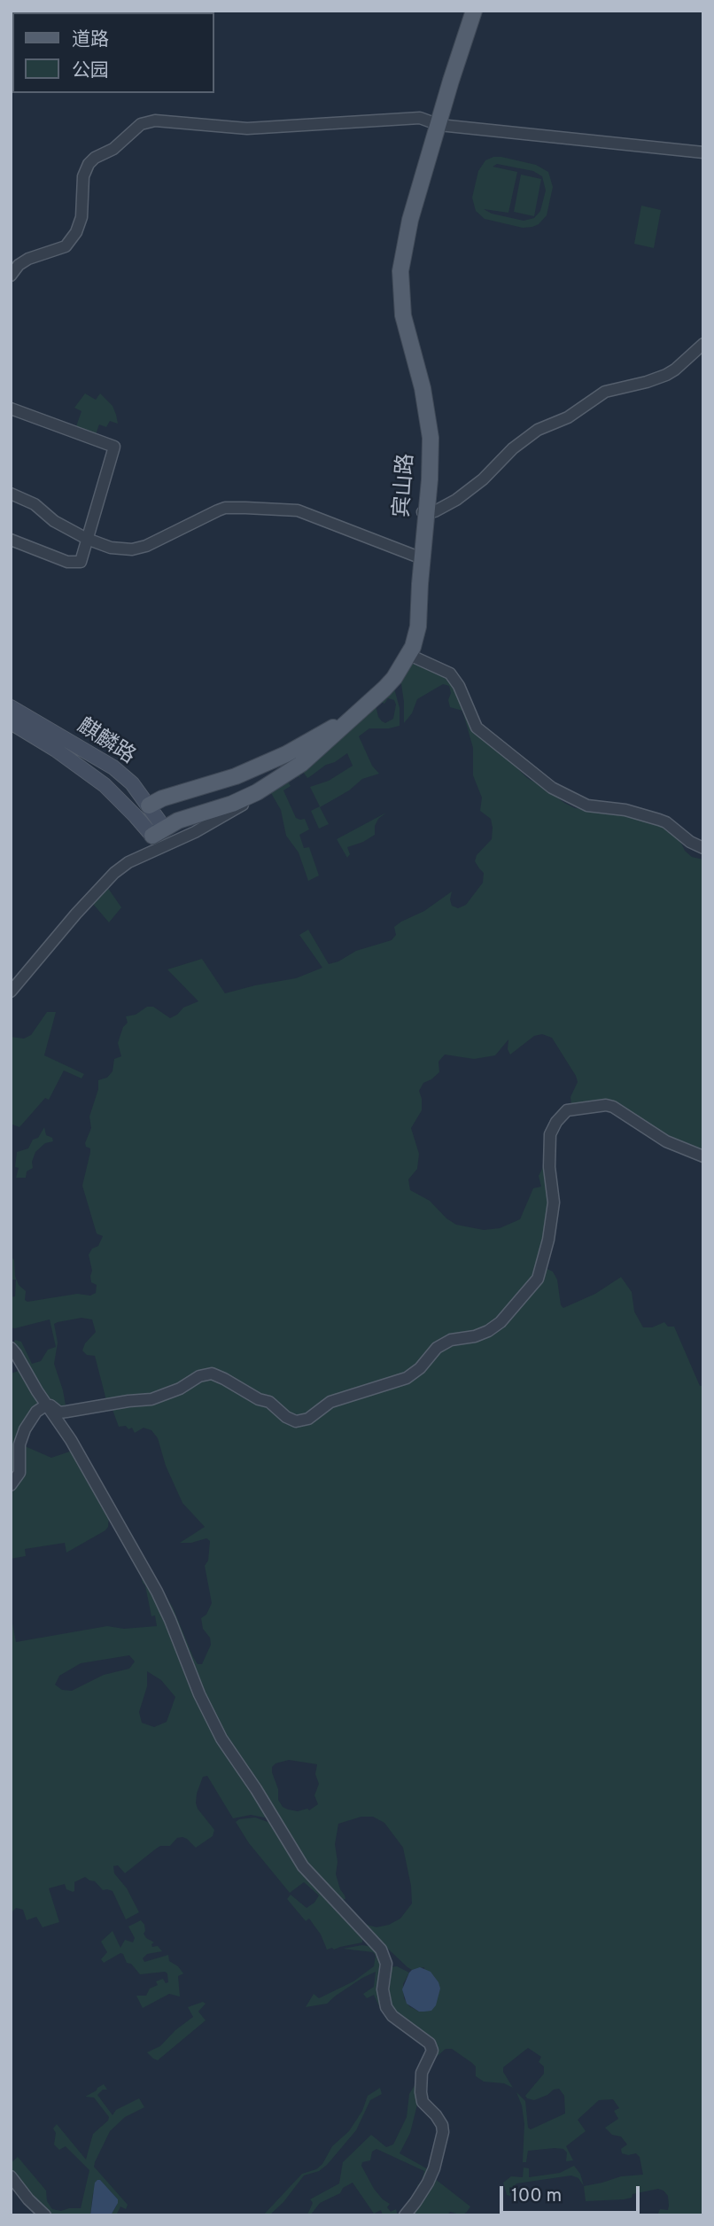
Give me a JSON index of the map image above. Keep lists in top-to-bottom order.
{
  "streets": {
    "main road": ["宾山路", "麒麟路"]
  },
  "crossings": [
    ["宾山路", "麒麟路"]
  ],
  "legend": ["道路", "公园"],
  "scale_bar": "100 m"
}
